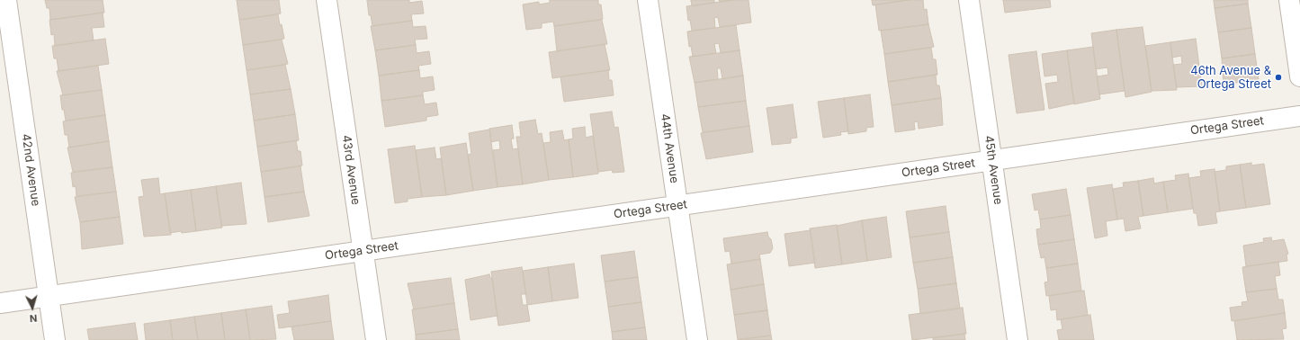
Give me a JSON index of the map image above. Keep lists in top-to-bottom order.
{
  "streets": {
    "street": [
      "Ortega Street",
      "44th Avenue",
      "42nd Avenue",
      "43rd Avenue",
      "45th Avenue"
    ]
  },
  "crossings": [
    ["Ortega Street", "44th Avenue"],
    ["Ortega Street", "42nd Avenue"],
    ["Ortega Street", "43rd Avenue"],
    ["Ortega Street", "45th Avenue"]
  ],
  "places": ["46th Avenue & Ortega Street"],
  "north": "bottom"
}
